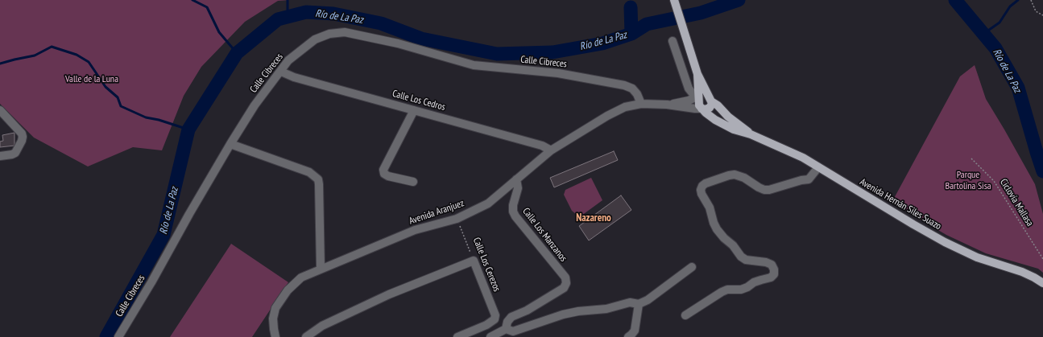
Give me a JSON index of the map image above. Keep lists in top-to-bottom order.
{
  "streets": {
    "main road": ["Avenida Hernán Siles Suazo"],
    "street": [
      "Calle Cibreces",
      "Calle Los Cedros",
      "Avenida Aranjuez",
      "Calle Los Manzanos",
      "Calle Los Cerezos"
    ],
    "path": ["Ciclovía Mallasa"]
  },
  "crossings": [
    ["Calle Cibreces", "Calle Los Cedros"],
    ["Calle Cibreces", "Avenida Aranjuez"],
    ["Calle Los Cedros", "Avenida Aranjuez"],
    ["Avenida Hernán Siles Suazo", "Avenida Aranjuez"],
    ["Avenida Aranjuez", "Calle Los Manzanos"],
    ["Avenida Aranjuez", "Calle Los Cerezos"]
  ],
  "districts": ["Nazareno"],
  "water": ["Río de La Paz"],
  "parks": ["Valle de la Luna", "Parque Bartolina Sisa"]
}
